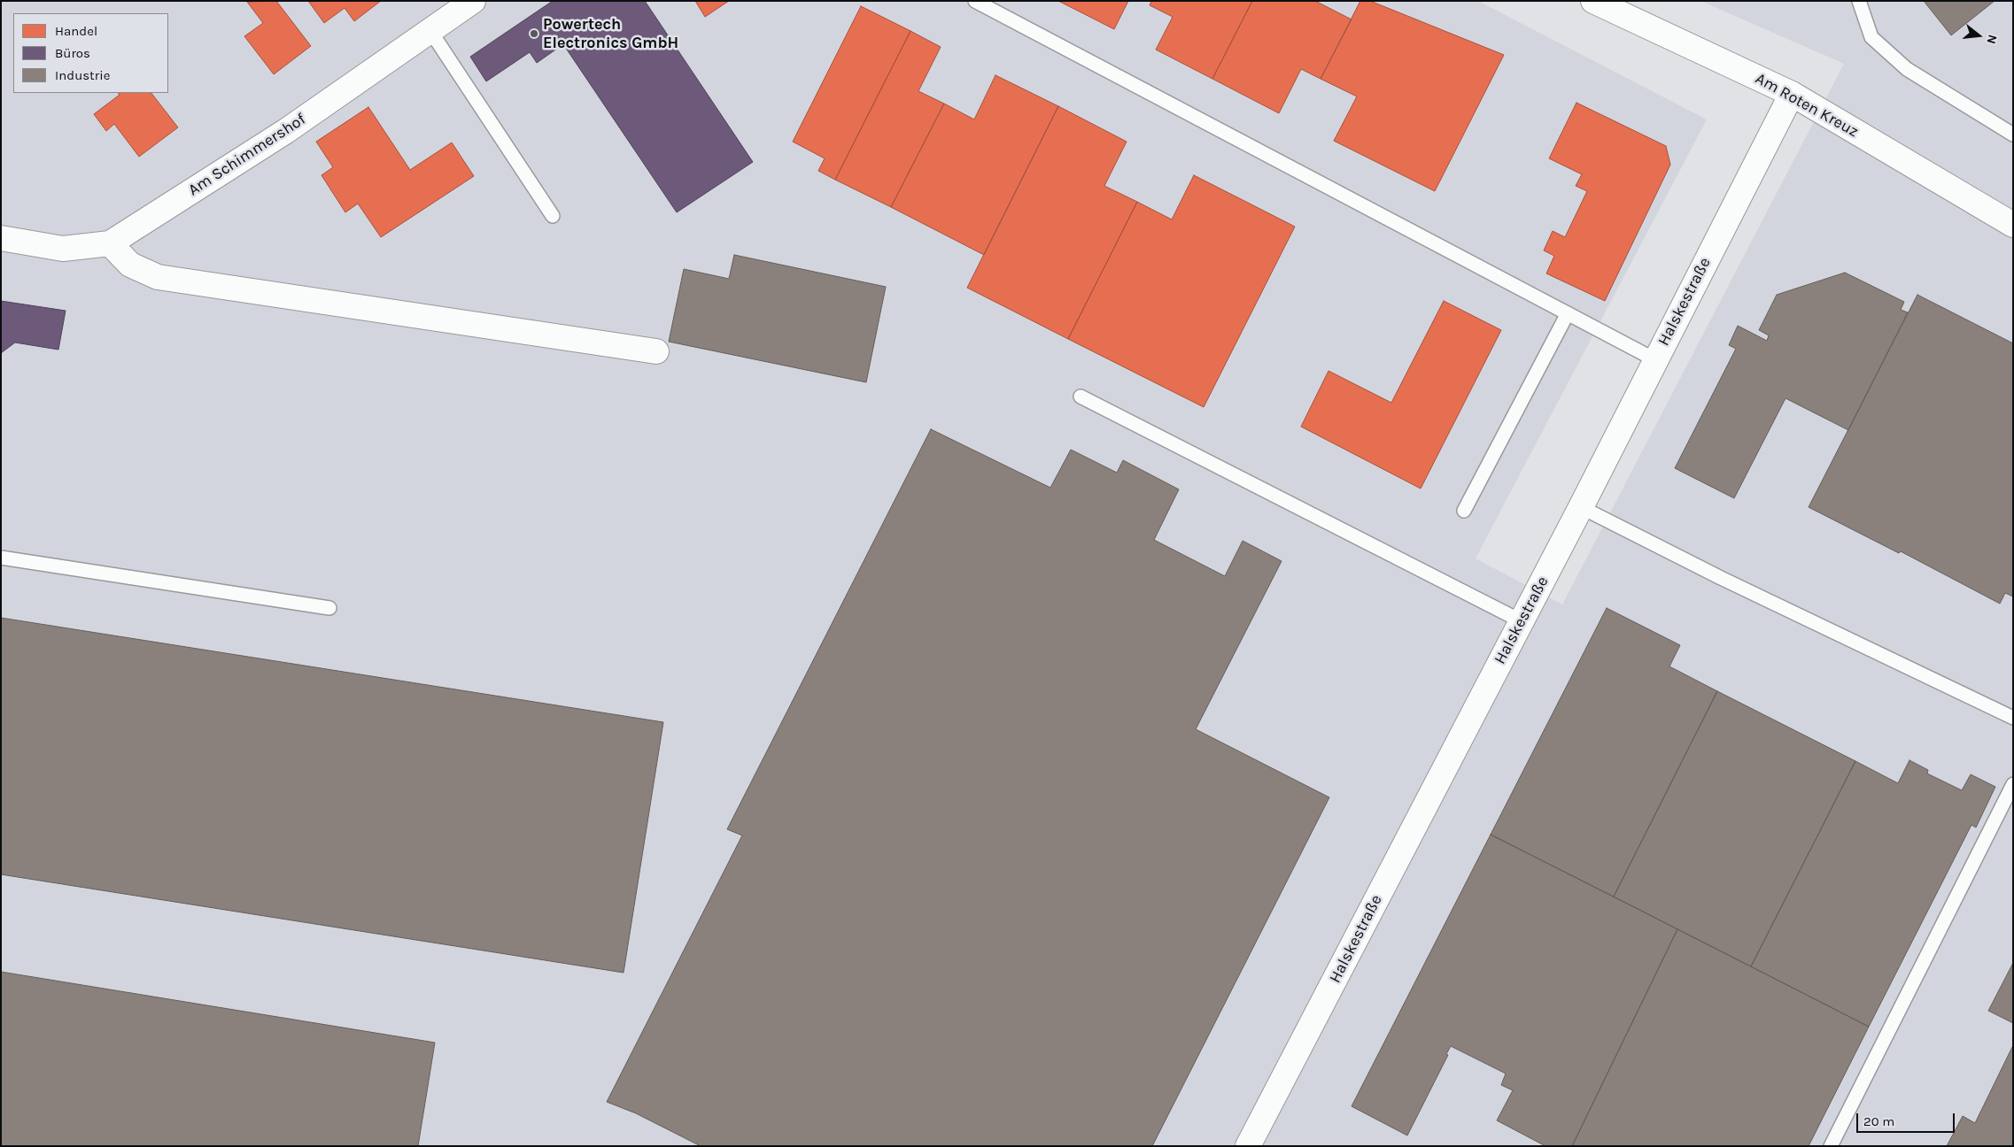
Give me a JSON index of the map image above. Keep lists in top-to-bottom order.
{
  "streets": {
    "street": ["Am Roten Kreuz", "Am Schimmershof", "Halskestraße"]
  },
  "crossings": [
    ["Am Roten Kreuz", "Halskestraße"]
  ],
  "places": ["Powertech Electronics GmbH"],
  "legend": ["Handel", "Büros", "Industrie"],
  "scale_bar": "20 m",
  "north": "right"
}
